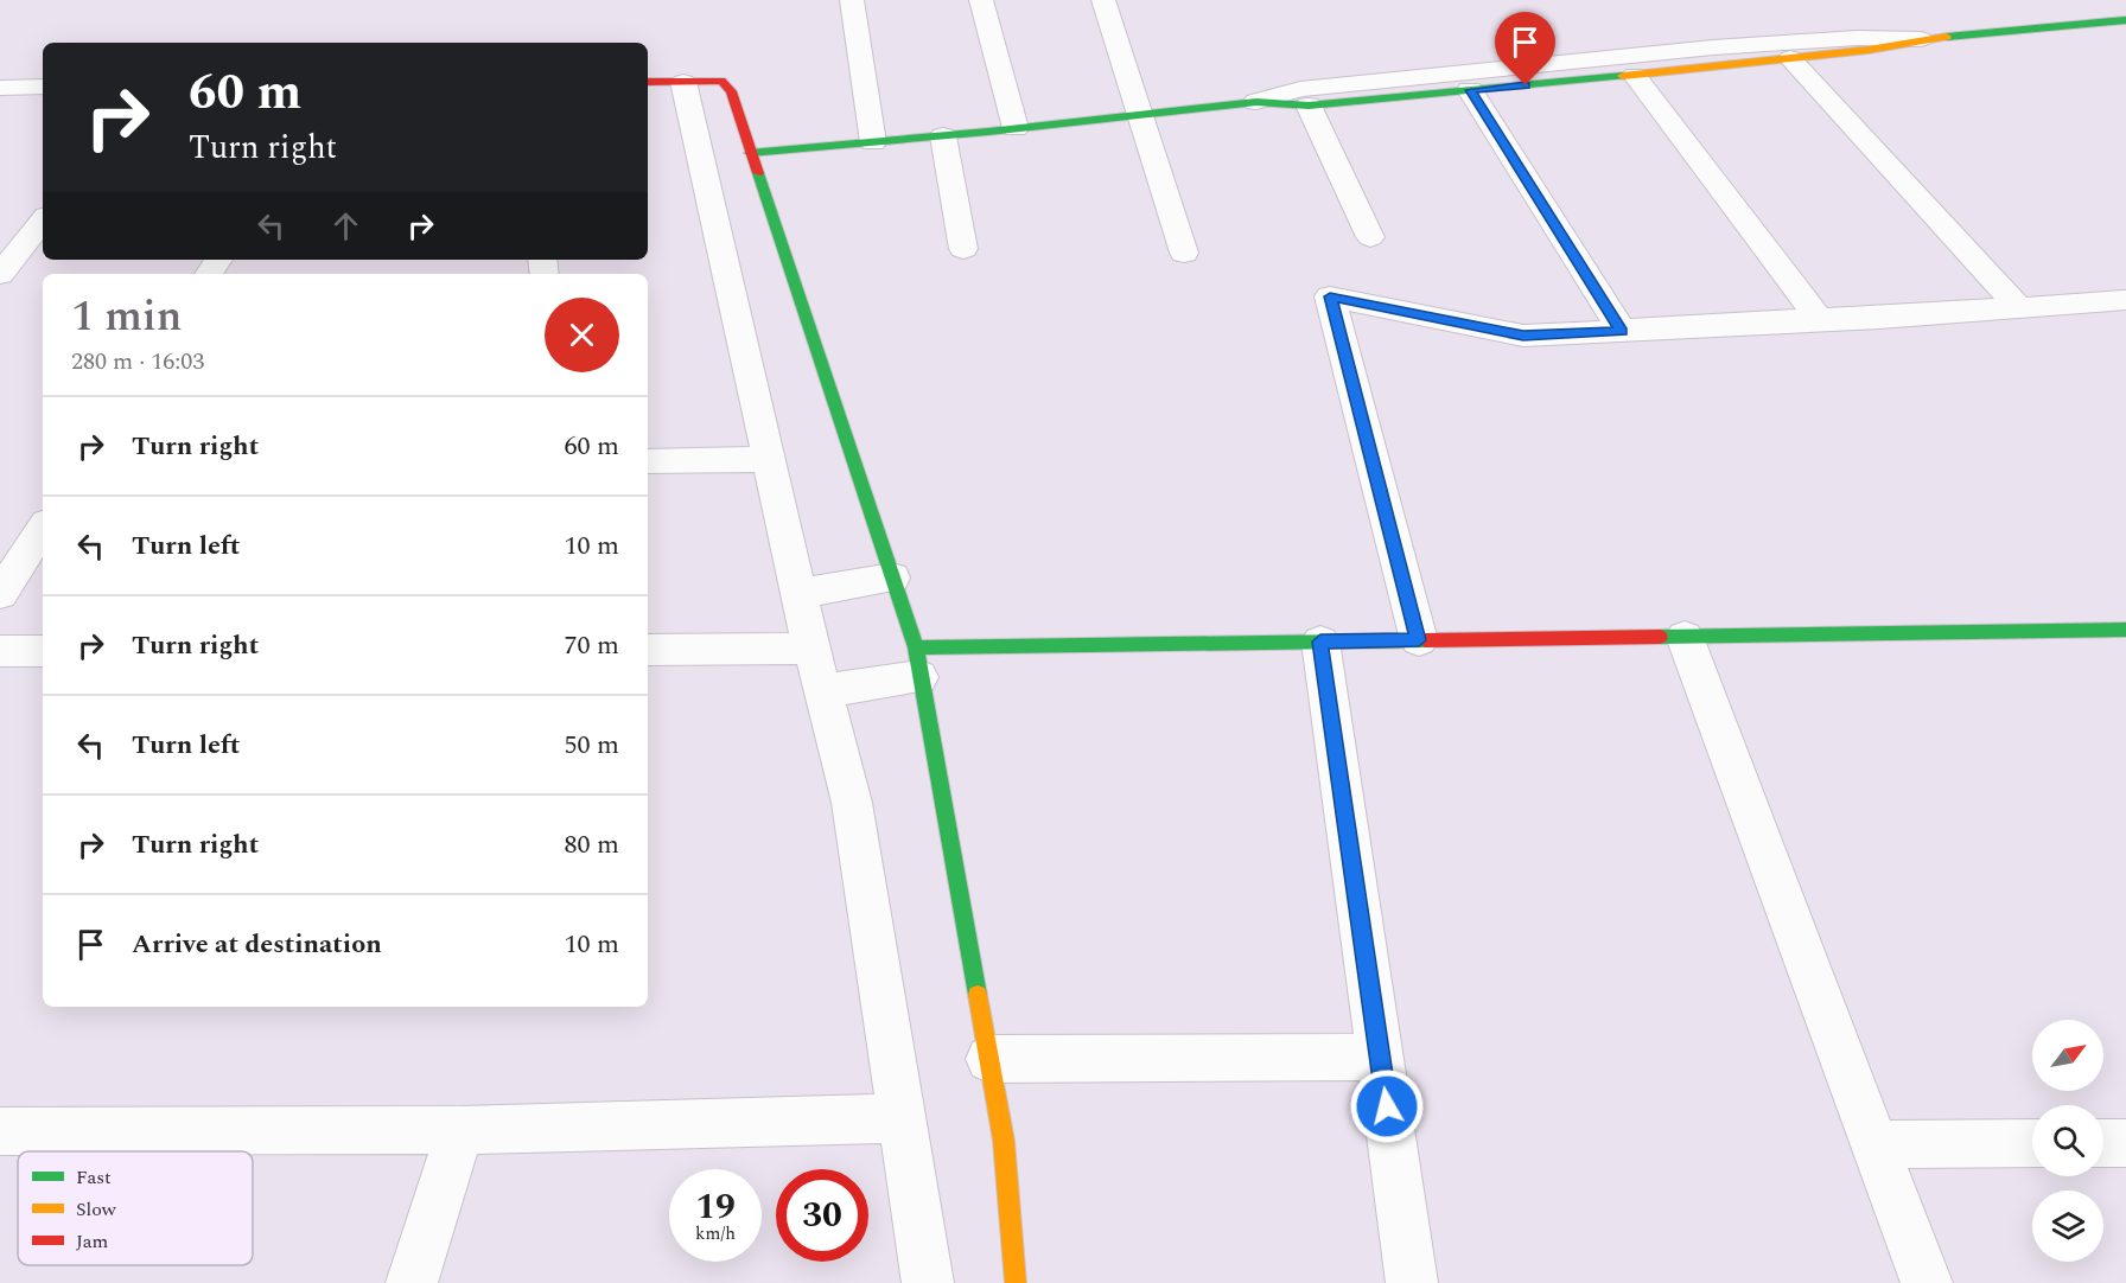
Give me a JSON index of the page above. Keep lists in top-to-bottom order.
{
  "legend": ["Fast", "Slow", "Jam"],
  "north": "top right",
  "page": {
    "turn": ["60 m", "Turn right"],
    "heading": ["1 min", "280 m · 16:03"],
    "list": [
      {
        "name": "Turn right",
        "value": "60 m"
      },
      {
        "name": "Turn left",
        "value": "10 m"
      },
      {
        "name": "Turn right",
        "value": "70 m"
      },
      {
        "name": "Turn left",
        "value": "50 m"
      },
      {
        "name": "Turn right",
        "value": "80 m"
      },
      {
        "name": "Arrive at destination",
        "value": "10 m"
      }
    ],
    "speed": "19 km/h",
    "limit": "30"
  }
}
